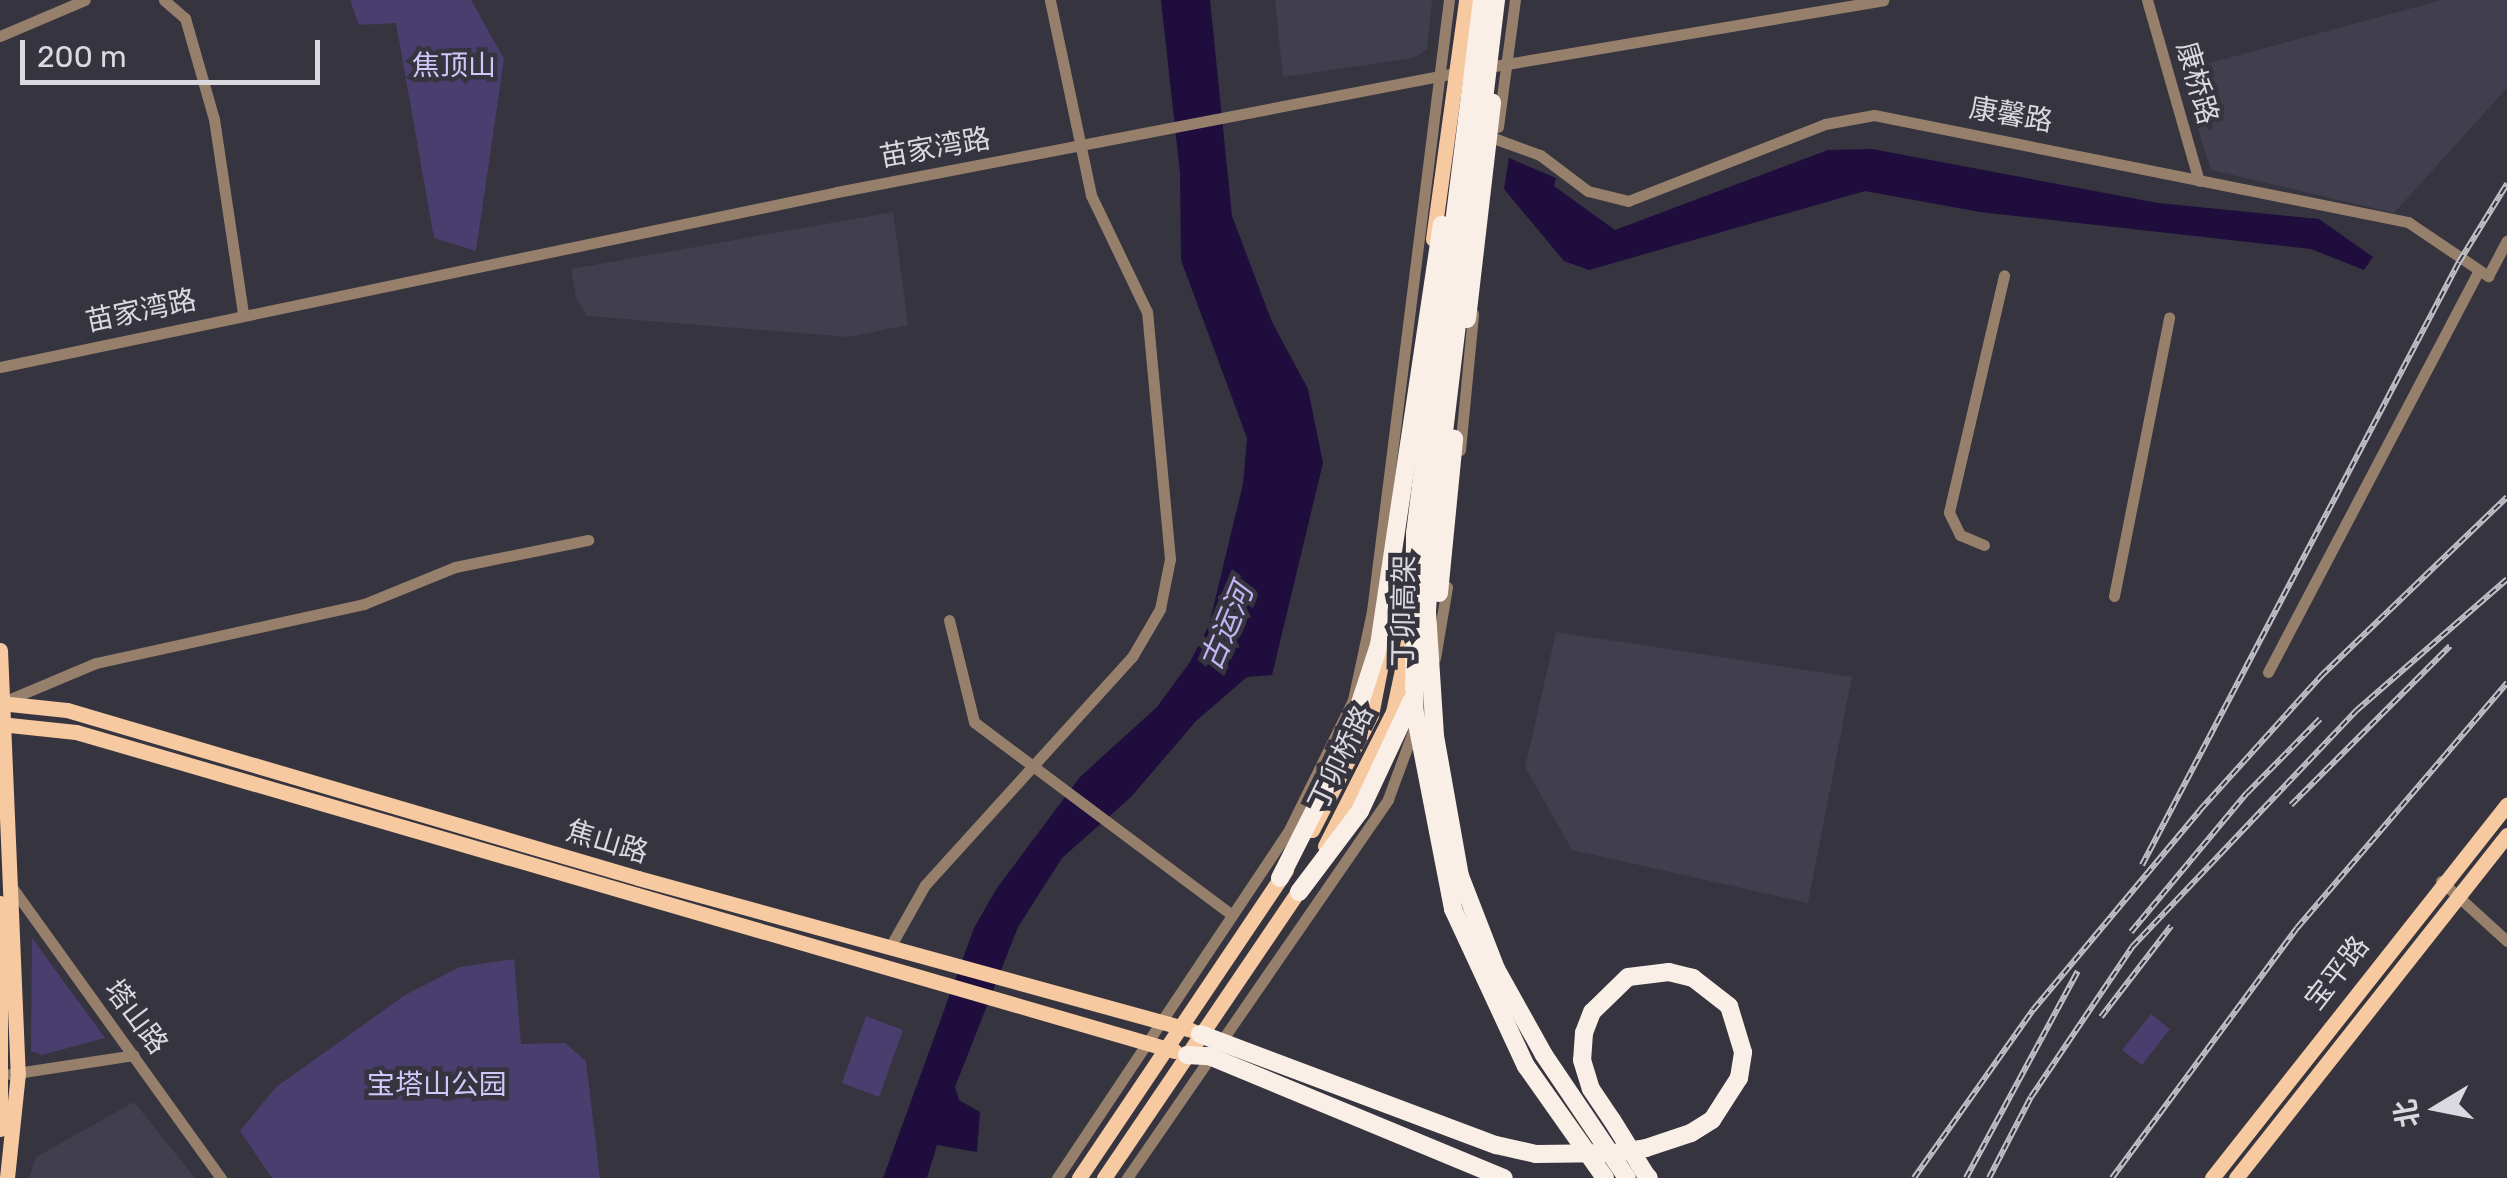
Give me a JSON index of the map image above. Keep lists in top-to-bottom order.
{
  "streets": {
    "highway": ["丁卯高架"],
    "main road": ["丁卯桥路", "焦山路", "宝平路"],
    "street": [
      "康桥路",
      "康馨路",
      "苗家湾路",
      "塔山路"
    ]
  },
  "crossings": [
    ["康桥路", "康馨路"],
    ["苗家湾路", "丁卯桥路"],
    ["丁卯高架", "丁卯桥路"],
    ["丁卯桥路", "焦山路"]
  ],
  "water": ["古运河"],
  "parks": ["焦顶山", "宝塔山公园"],
  "scale_bar": "200 m",
  "north": "left"
}
